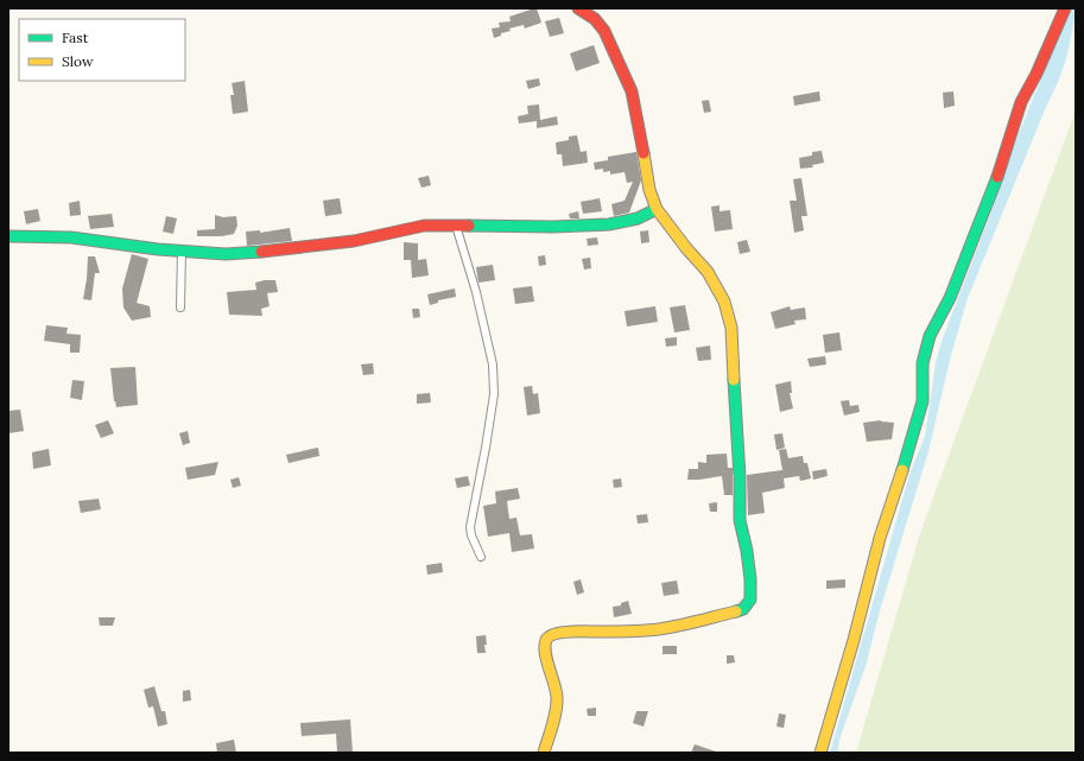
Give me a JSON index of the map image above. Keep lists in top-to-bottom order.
{
  "legend": ["Fast", "Slow"]
}
